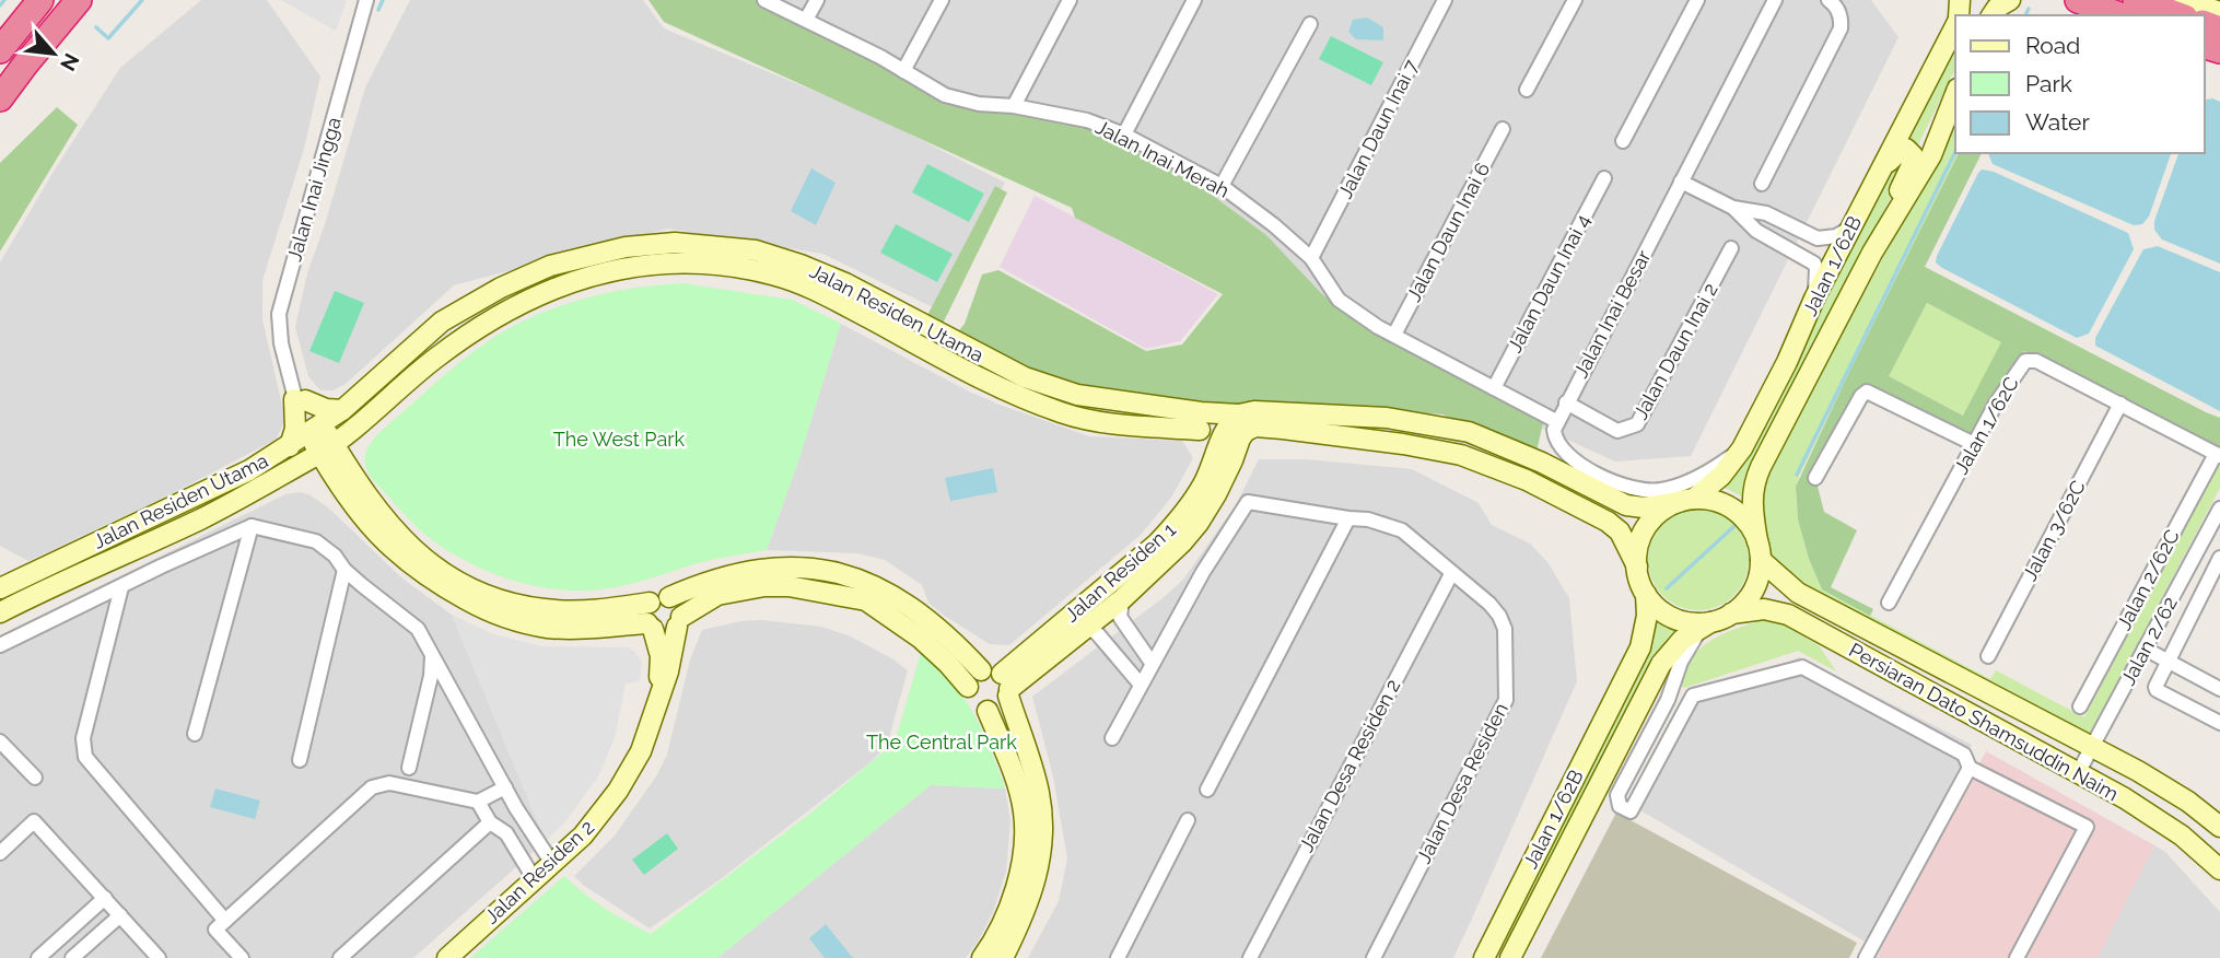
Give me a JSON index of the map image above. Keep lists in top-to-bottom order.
{
  "streets": {
    "street": [
      "Jalan Daun Inai 7",
      "Jalan Inai Merah",
      "Jalan Inai Jingga",
      "Jalan Daun Inai 6",
      "Jalan 1/62B",
      "Jalan Daun Inai 4",
      "Jalan Residen Utama",
      "Jalan Inai Besar",
      "Jalan Daun Inai 2",
      "Jalan 1/62C",
      "Jalan 3/62C",
      "Jalan Residen 1",
      "Jalan 2/62C",
      "Jalan 2/62",
      "Persiaran Dato Shamsuddin Naim",
      "Jalan Desa Residen 2",
      "Jalan Desa Residen",
      "Jalan Residen 2"
    ]
  },
  "crossings": [
    ["Jalan Daun Inai 7", "Jalan Inai Merah"],
    ["Jalan Inai Merah", "Jalan Daun Inai 6"],
    ["Jalan Inai Merah", "Jalan Daun Inai 4"],
    ["Jalan Inai Merah", "Jalan Inai Besar"],
    ["Jalan Inai Jingga", "Jalan Residen Utama"],
    ["Jalan 1/62B", "Jalan Residen Utama"],
    ["Jalan 1/62B", "Persiaran Dato Shamsuddin Naim"],
    ["Jalan Residen Utama", "Jalan Residen 1"],
    ["Jalan Residen Utama", "Persiaran Dato Shamsuddin Naim"],
    ["Jalan Inai Besar", "Jalan Daun Inai 2"],
    ["Jalan 1/62C", "Jalan 3/62C"],
    ["Jalan 1/62C", "Jalan 2/62C"],
    ["Jalan 2/62", "Persiaran Dato Shamsuddin Naim"],
    ["Jalan Desa Residen 2", "Jalan Desa Residen"]
  ],
  "parks": ["The West Park", "The Central Park"],
  "legend": ["Road", "Park", "Water"],
  "north": "bottom right"
}
